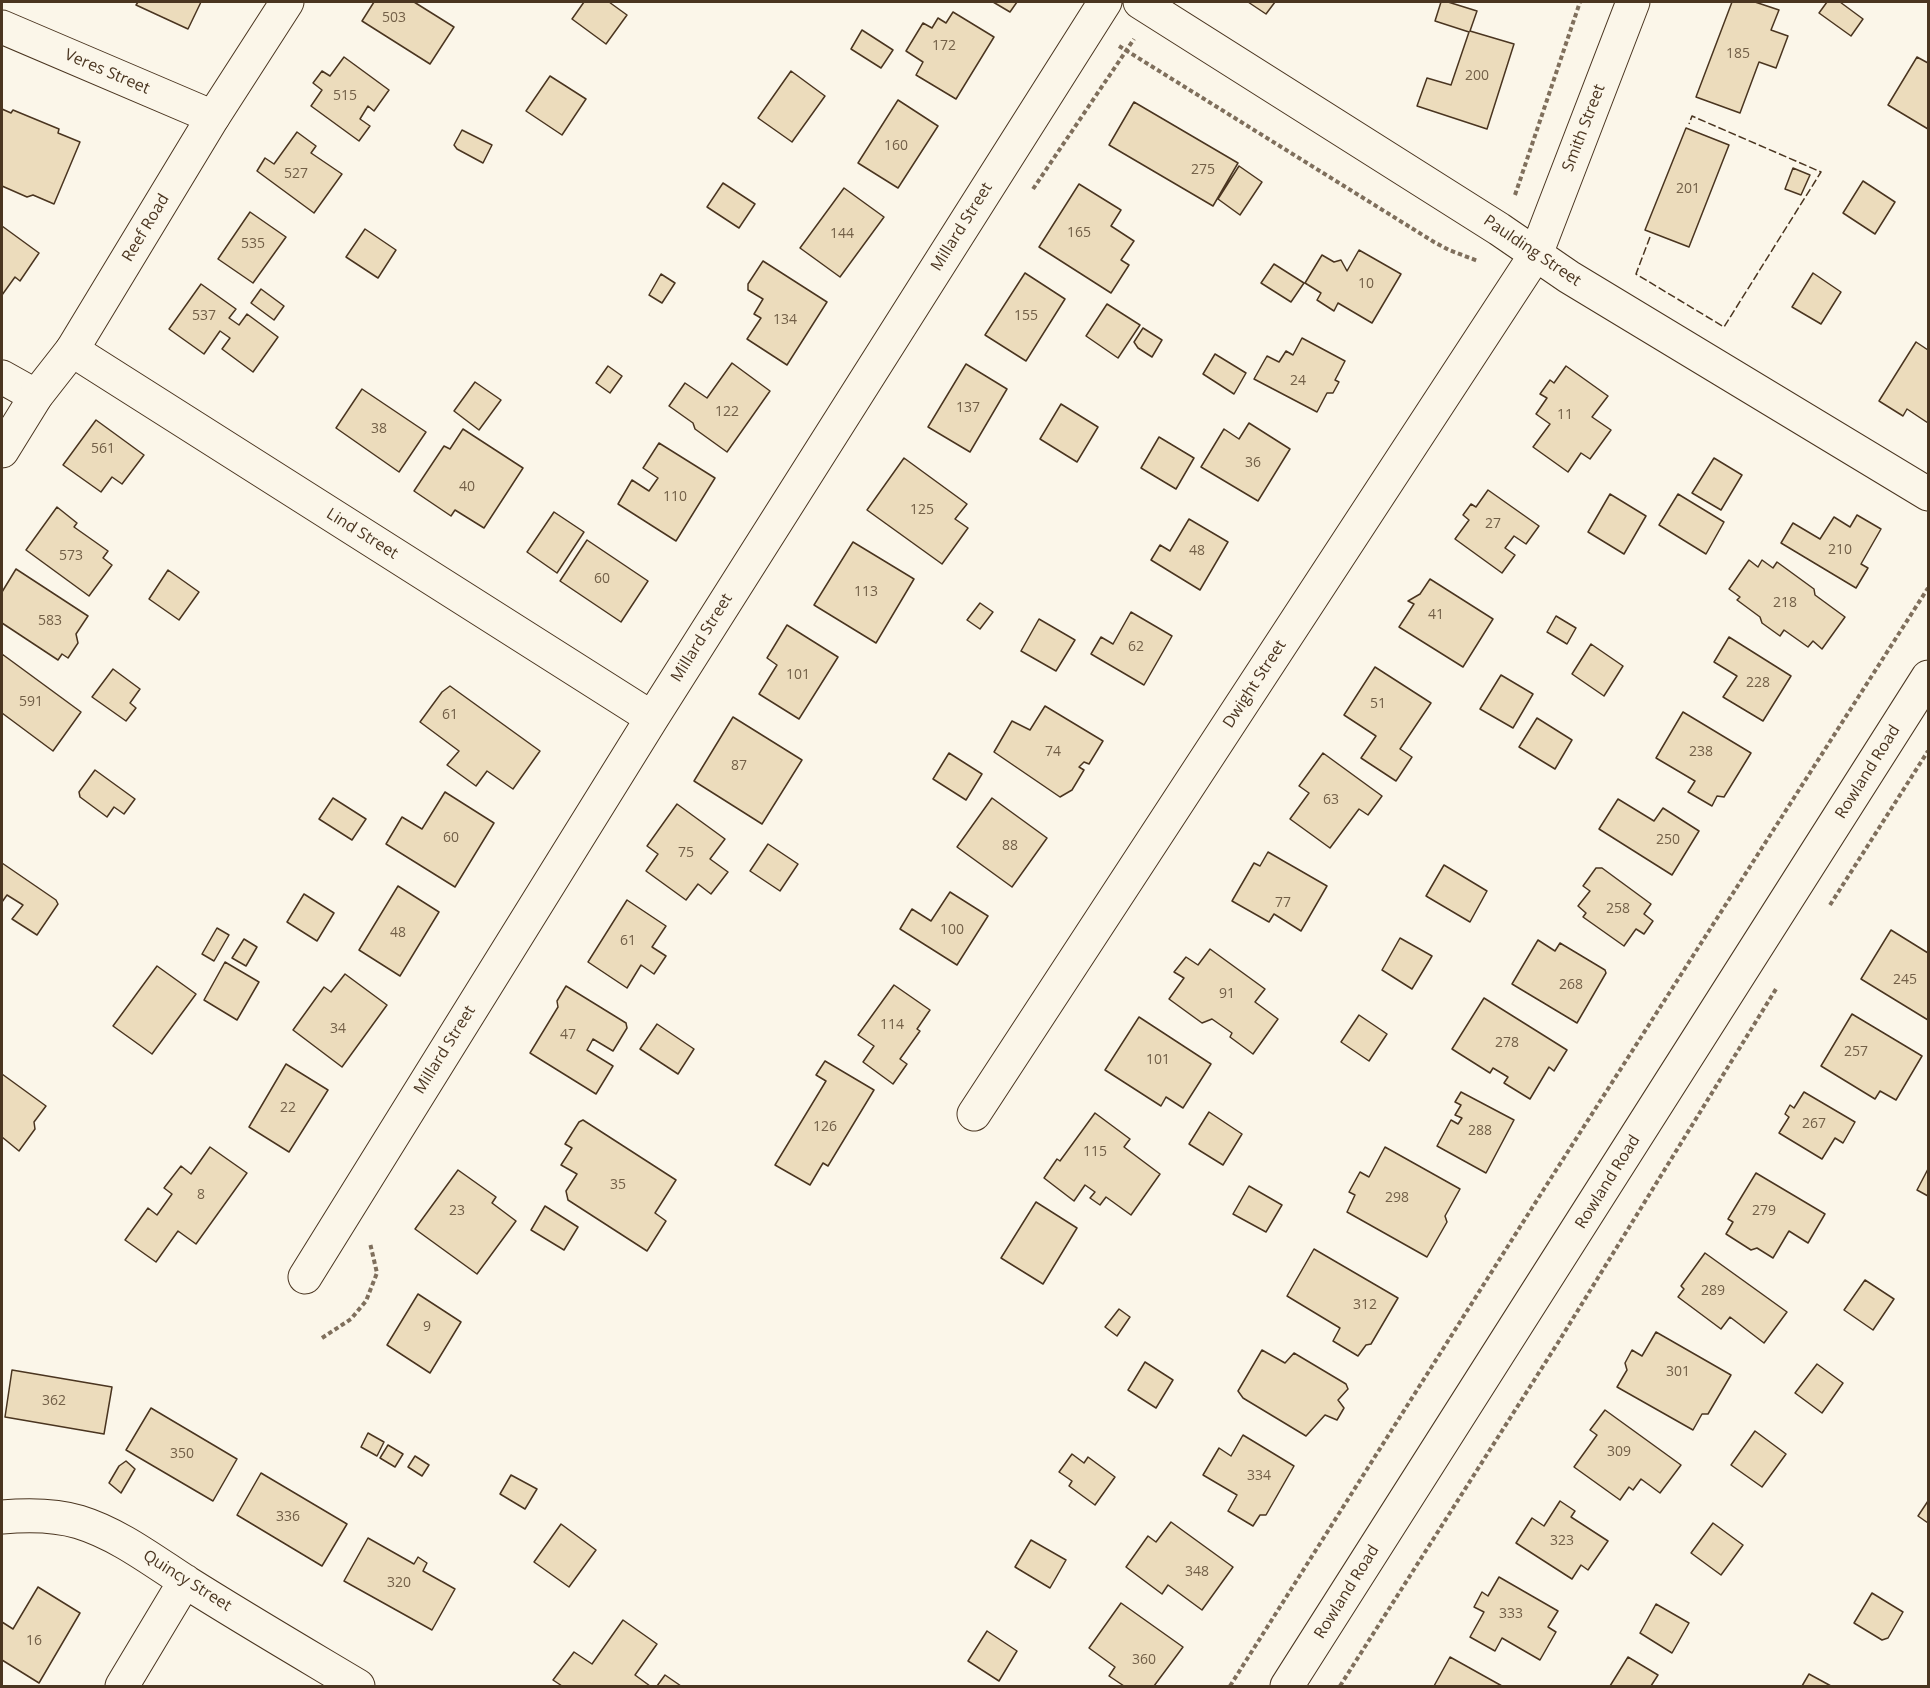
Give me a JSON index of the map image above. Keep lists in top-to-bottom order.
{
  "streets": {
    "street": [
      "Veres Street",
      "Smith Street",
      "Millard Street",
      "Reef Road",
      "Paulding Street",
      "Lind Street",
      "Dwight Street",
      "Rowland Road",
      "Quincy Street"
    ]
  },
  "crossings": [
    ["Veres Street", "Reef Road"],
    ["Smith Street", "Paulding Street"],
    ["Smith Street", "Dwight Street"],
    ["Millard Street", "Lind Street"],
    ["Reef Road", "Lind Street"],
    ["Paulding Street", "Dwight Street"]
  ],
  "house_numbers": [
    "503",
    "172",
    "185",
    "200",
    "515",
    "160",
    "275",
    "527",
    "201",
    "165",
    "144",
    "535",
    "10",
    "537",
    "155",
    "134",
    "24",
    "137",
    "122",
    "11",
    "38",
    "561",
    "36",
    "40",
    "110",
    "125",
    "27",
    "210",
    "48",
    "573",
    "60",
    "113",
    "218",
    "41",
    "583",
    "62",
    "101",
    "228",
    "591",
    "51",
    "61",
    "74",
    "238",
    "87",
    "63",
    "60",
    "250",
    "88",
    "75",
    "77",
    "258",
    "100",
    "48",
    "61",
    "245",
    "268",
    "91",
    "114",
    "34",
    "47",
    "278",
    "257",
    "101",
    "22",
    "267",
    "126",
    "288",
    "115",
    "35",
    "8",
    "298",
    "23",
    "279",
    "289",
    "312",
    "9",
    "301",
    "362",
    "309",
    "350",
    "334",
    "336",
    "323",
    "348",
    "320",
    "333",
    "16",
    "360"
  ]
}
